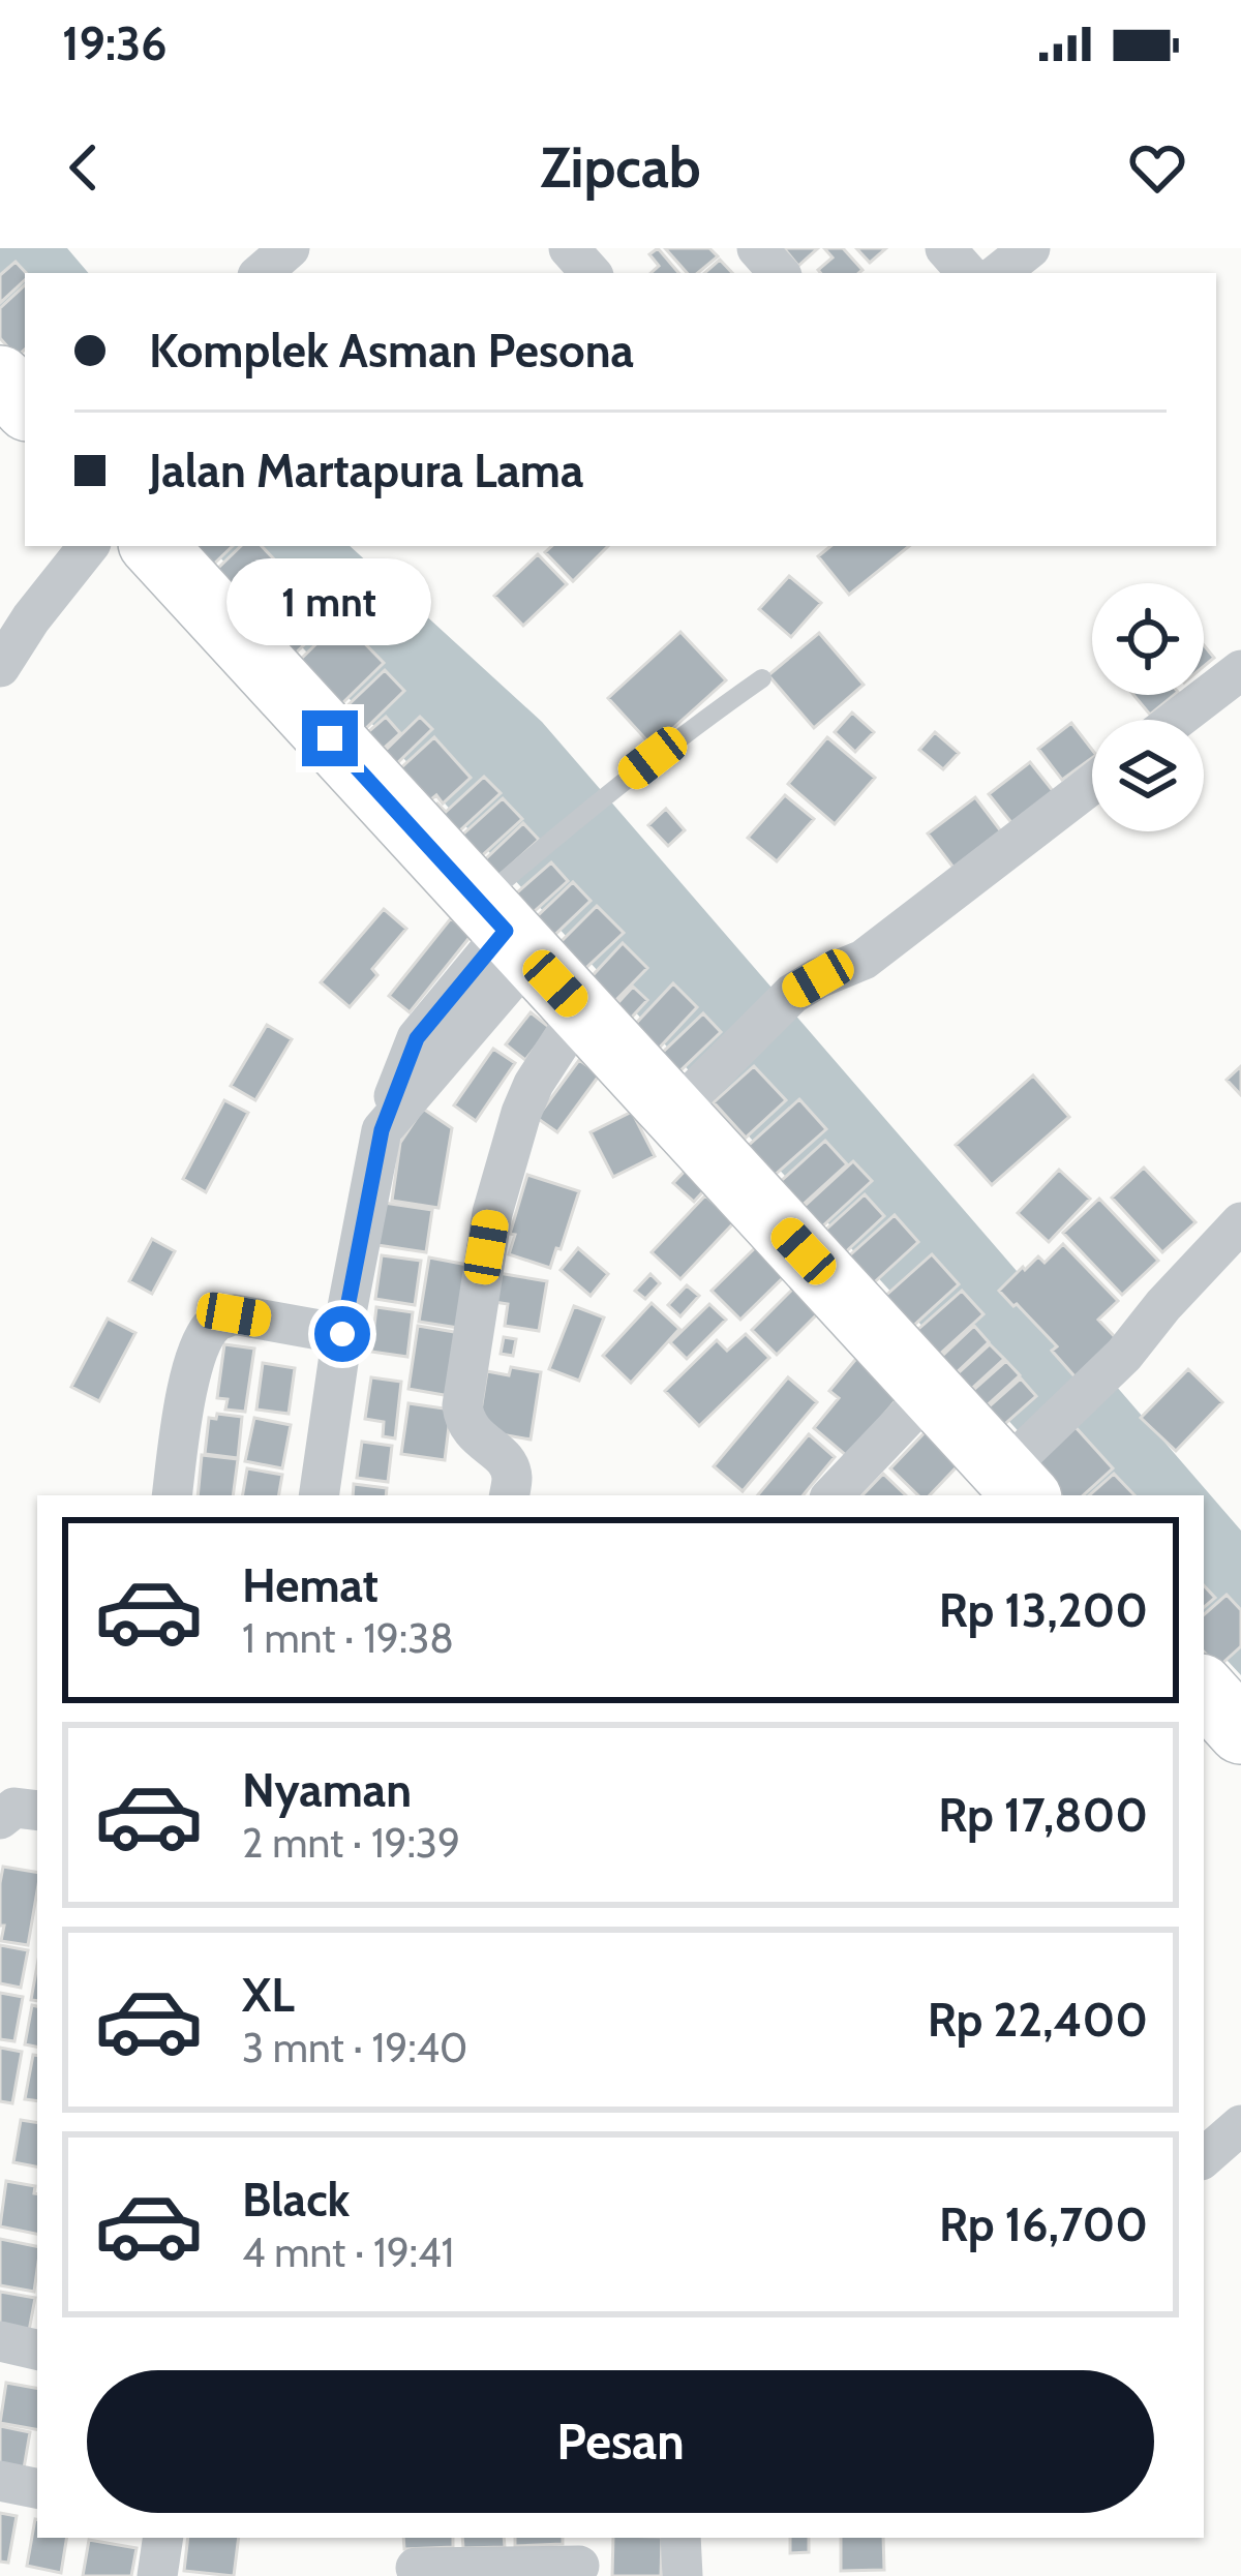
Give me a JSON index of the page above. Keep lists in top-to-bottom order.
{
  "page": {
    "status": "19:36",
    "header": "Zipcab",
    "banner": ["Komplek Asman Pesona", "Jalan Martapura Lama"],
    "bubble": "1 mnt",
    "list": [
      {
        "name": "Hemat",
        "note": "1 mnt · 19:38",
        "value": "Rp 13,200"
      },
      {
        "name": "Nyaman",
        "note": "2 mnt · 19:39",
        "value": "Rp 17,800"
      },
      {
        "name": "XL",
        "note": "3 mnt · 19:40",
        "value": "Rp 22,400"
      },
      {
        "name": "Black",
        "note": "4 mnt · 19:41",
        "value": "Rp 16,700"
      }
    ],
    "buttons": "Pesan"
  }
}
